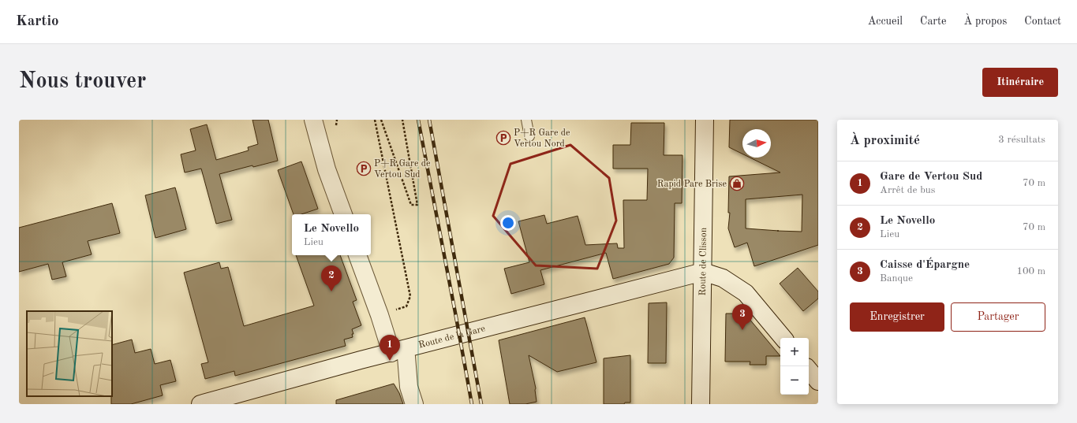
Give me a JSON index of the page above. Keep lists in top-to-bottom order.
{
  "streets": {
    "main road": ["Route de Clisson", "Route de la Gare"]
  },
  "crossings": [
    ["Route de Clisson", "Route de la Gare"]
  ],
  "places": {
    "parking": ["P+R Gare de Vertou Nord", "P+R Gare de Vertou Sud"],
    "shop": ["Rapid Pare Brise"]
  },
  "north": "right",
  "page": {
    "header": "Kartio",
    "nav": [
      "Accueil",
      "Carte",
      "À propos",
      "Contact"
    ],
    "buttons": [
      "Itinéraire",
      ["Enregistrer", "Partager"]
    ],
    "title": "Nous trouver",
    "heading": ["À proximité", "3 résultats"],
    "list": [
      {
        "mark": "1",
        "name": "Gare de Vertou Sud",
        "note": "Arrêt de bus",
        "value": "70 m"
      },
      {
        "mark": "2",
        "name": "Le Novello",
        "note": "Lieu",
        "value": "70 m"
      },
      {
        "mark": "3",
        "name": "Caisse d'Épargne",
        "note": "Banque",
        "value": "100 m"
      }
    ],
    "popup": ["Le Novello", "Lieu"],
    "pins": ["2", "3", "1"],
    "map_buttons": ["+", "−"]
  }
}
